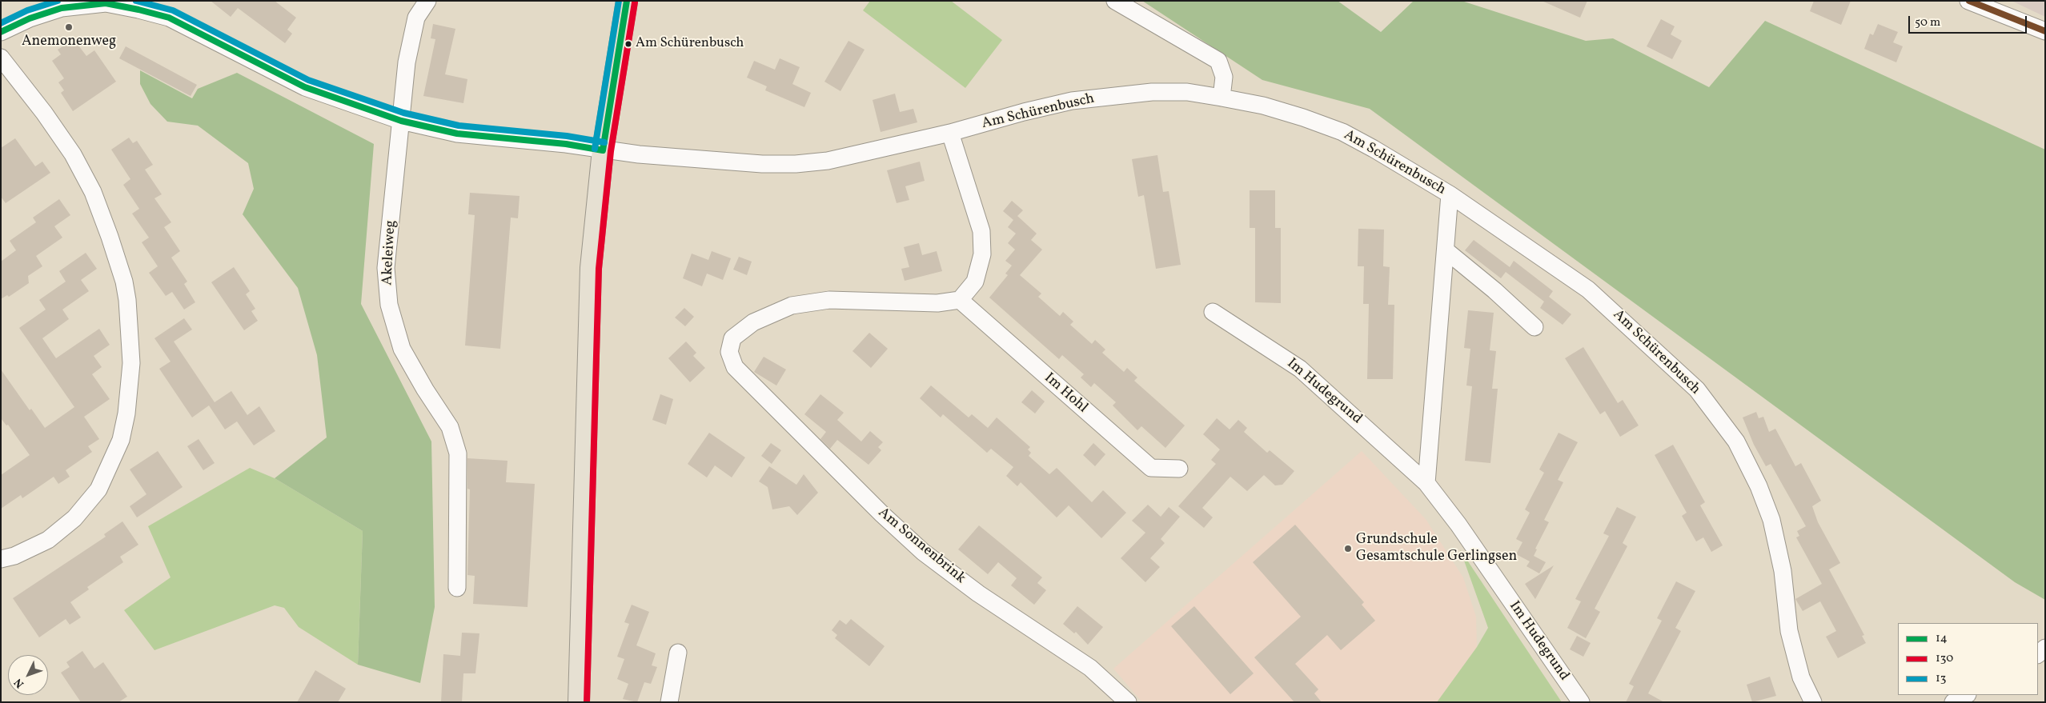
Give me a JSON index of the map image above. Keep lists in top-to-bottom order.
{
  "streets": {
    "street": [
      "Am Schürenbusch",
      "Akeleiweg",
      "Im Hudegrund",
      "Im Hohl",
      "Am Sonnenbrink"
    ]
  },
  "crossings": [
    ["Am Schürenbusch", "Akeleiweg"],
    ["Im Hohl", "Am Sonnenbrink"]
  ],
  "places": ["Anemonenweg", "Am Schürenbusch", "Grundschule Gesamtschule Gerlingsen"],
  "lines": ["transit line 14", "transit line 13", "transit line 130"],
  "legend": ["14", "130", "13"],
  "scale_bar": "50 m",
  "north": "bottom left"
}
